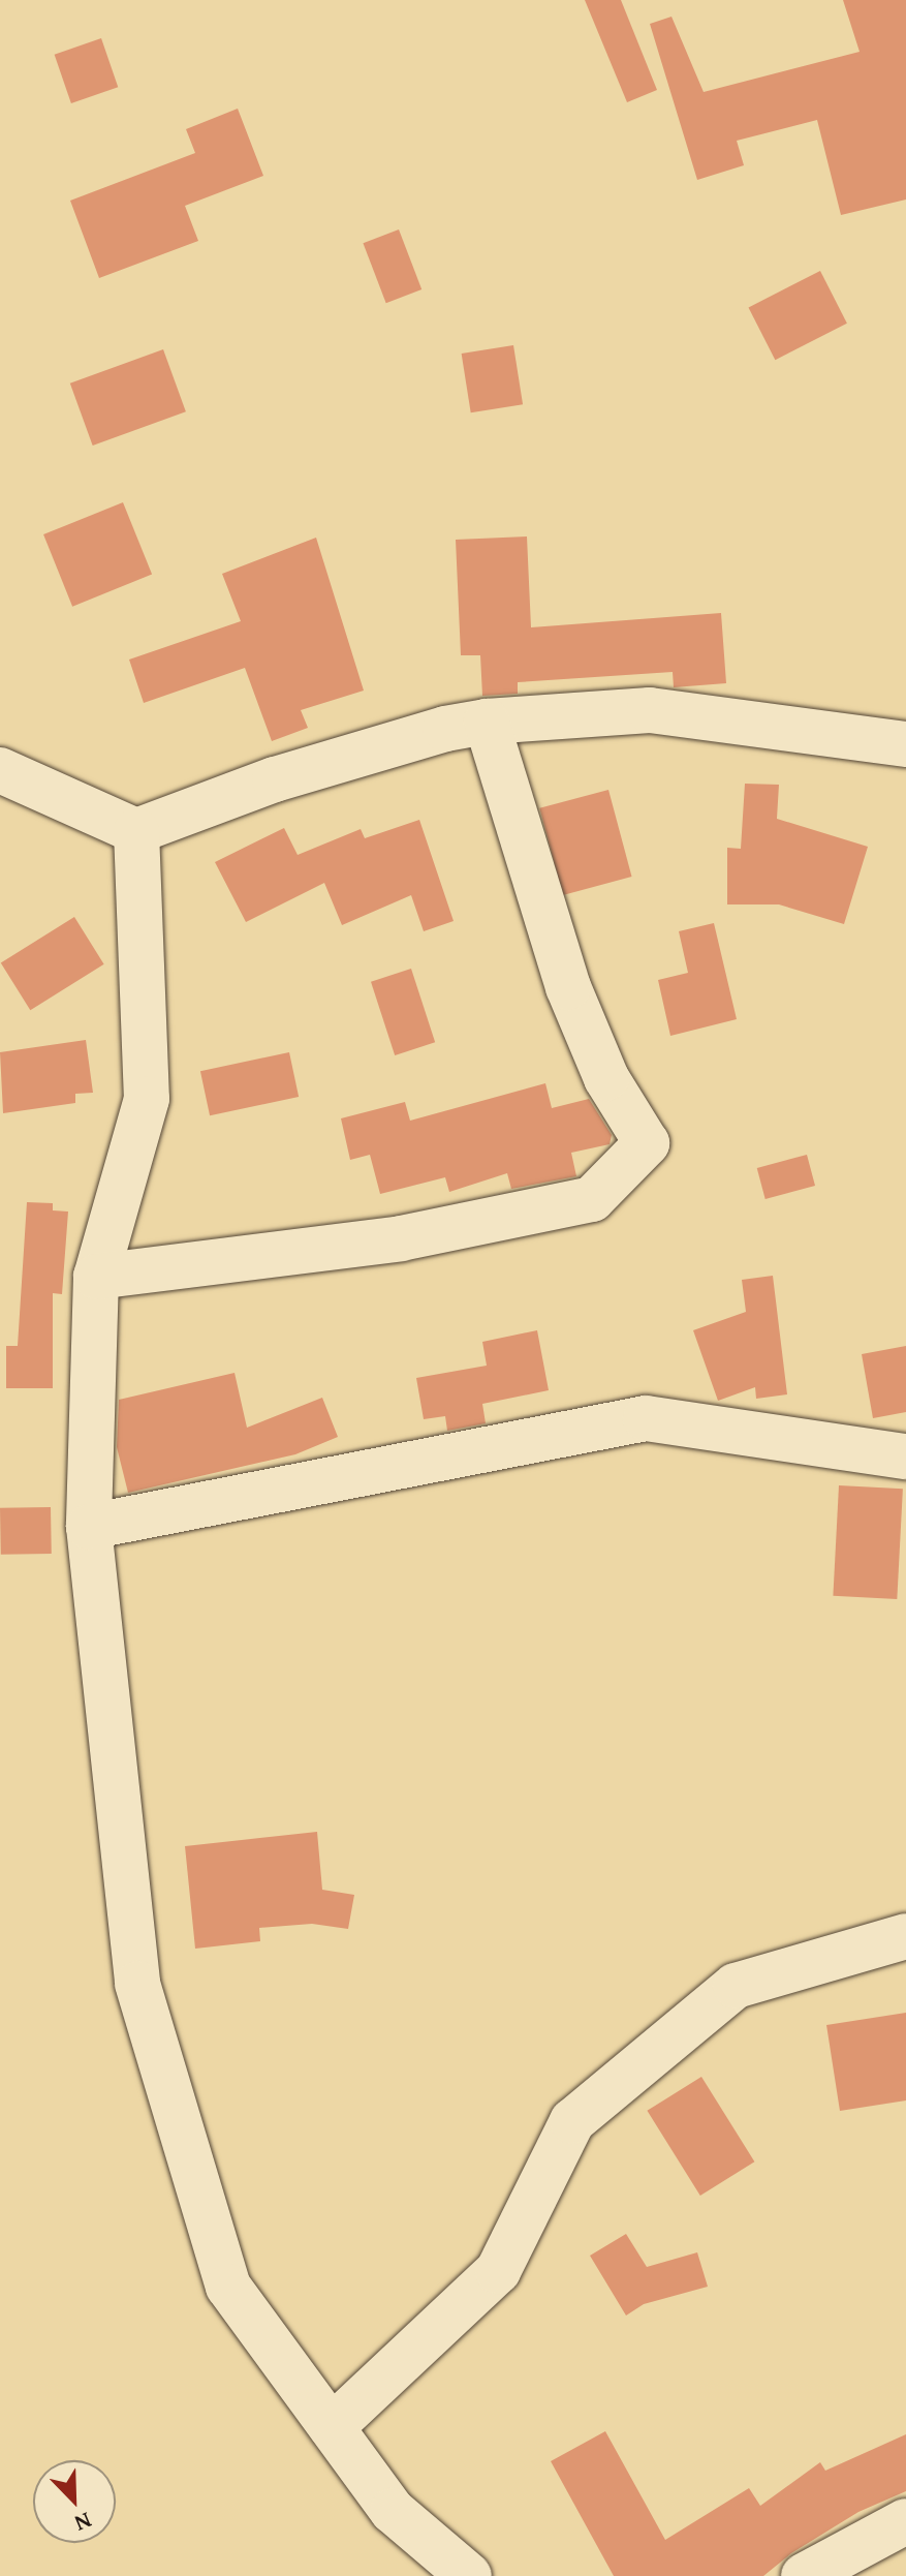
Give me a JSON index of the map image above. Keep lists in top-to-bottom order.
{
  "north": "bottom right"
}
